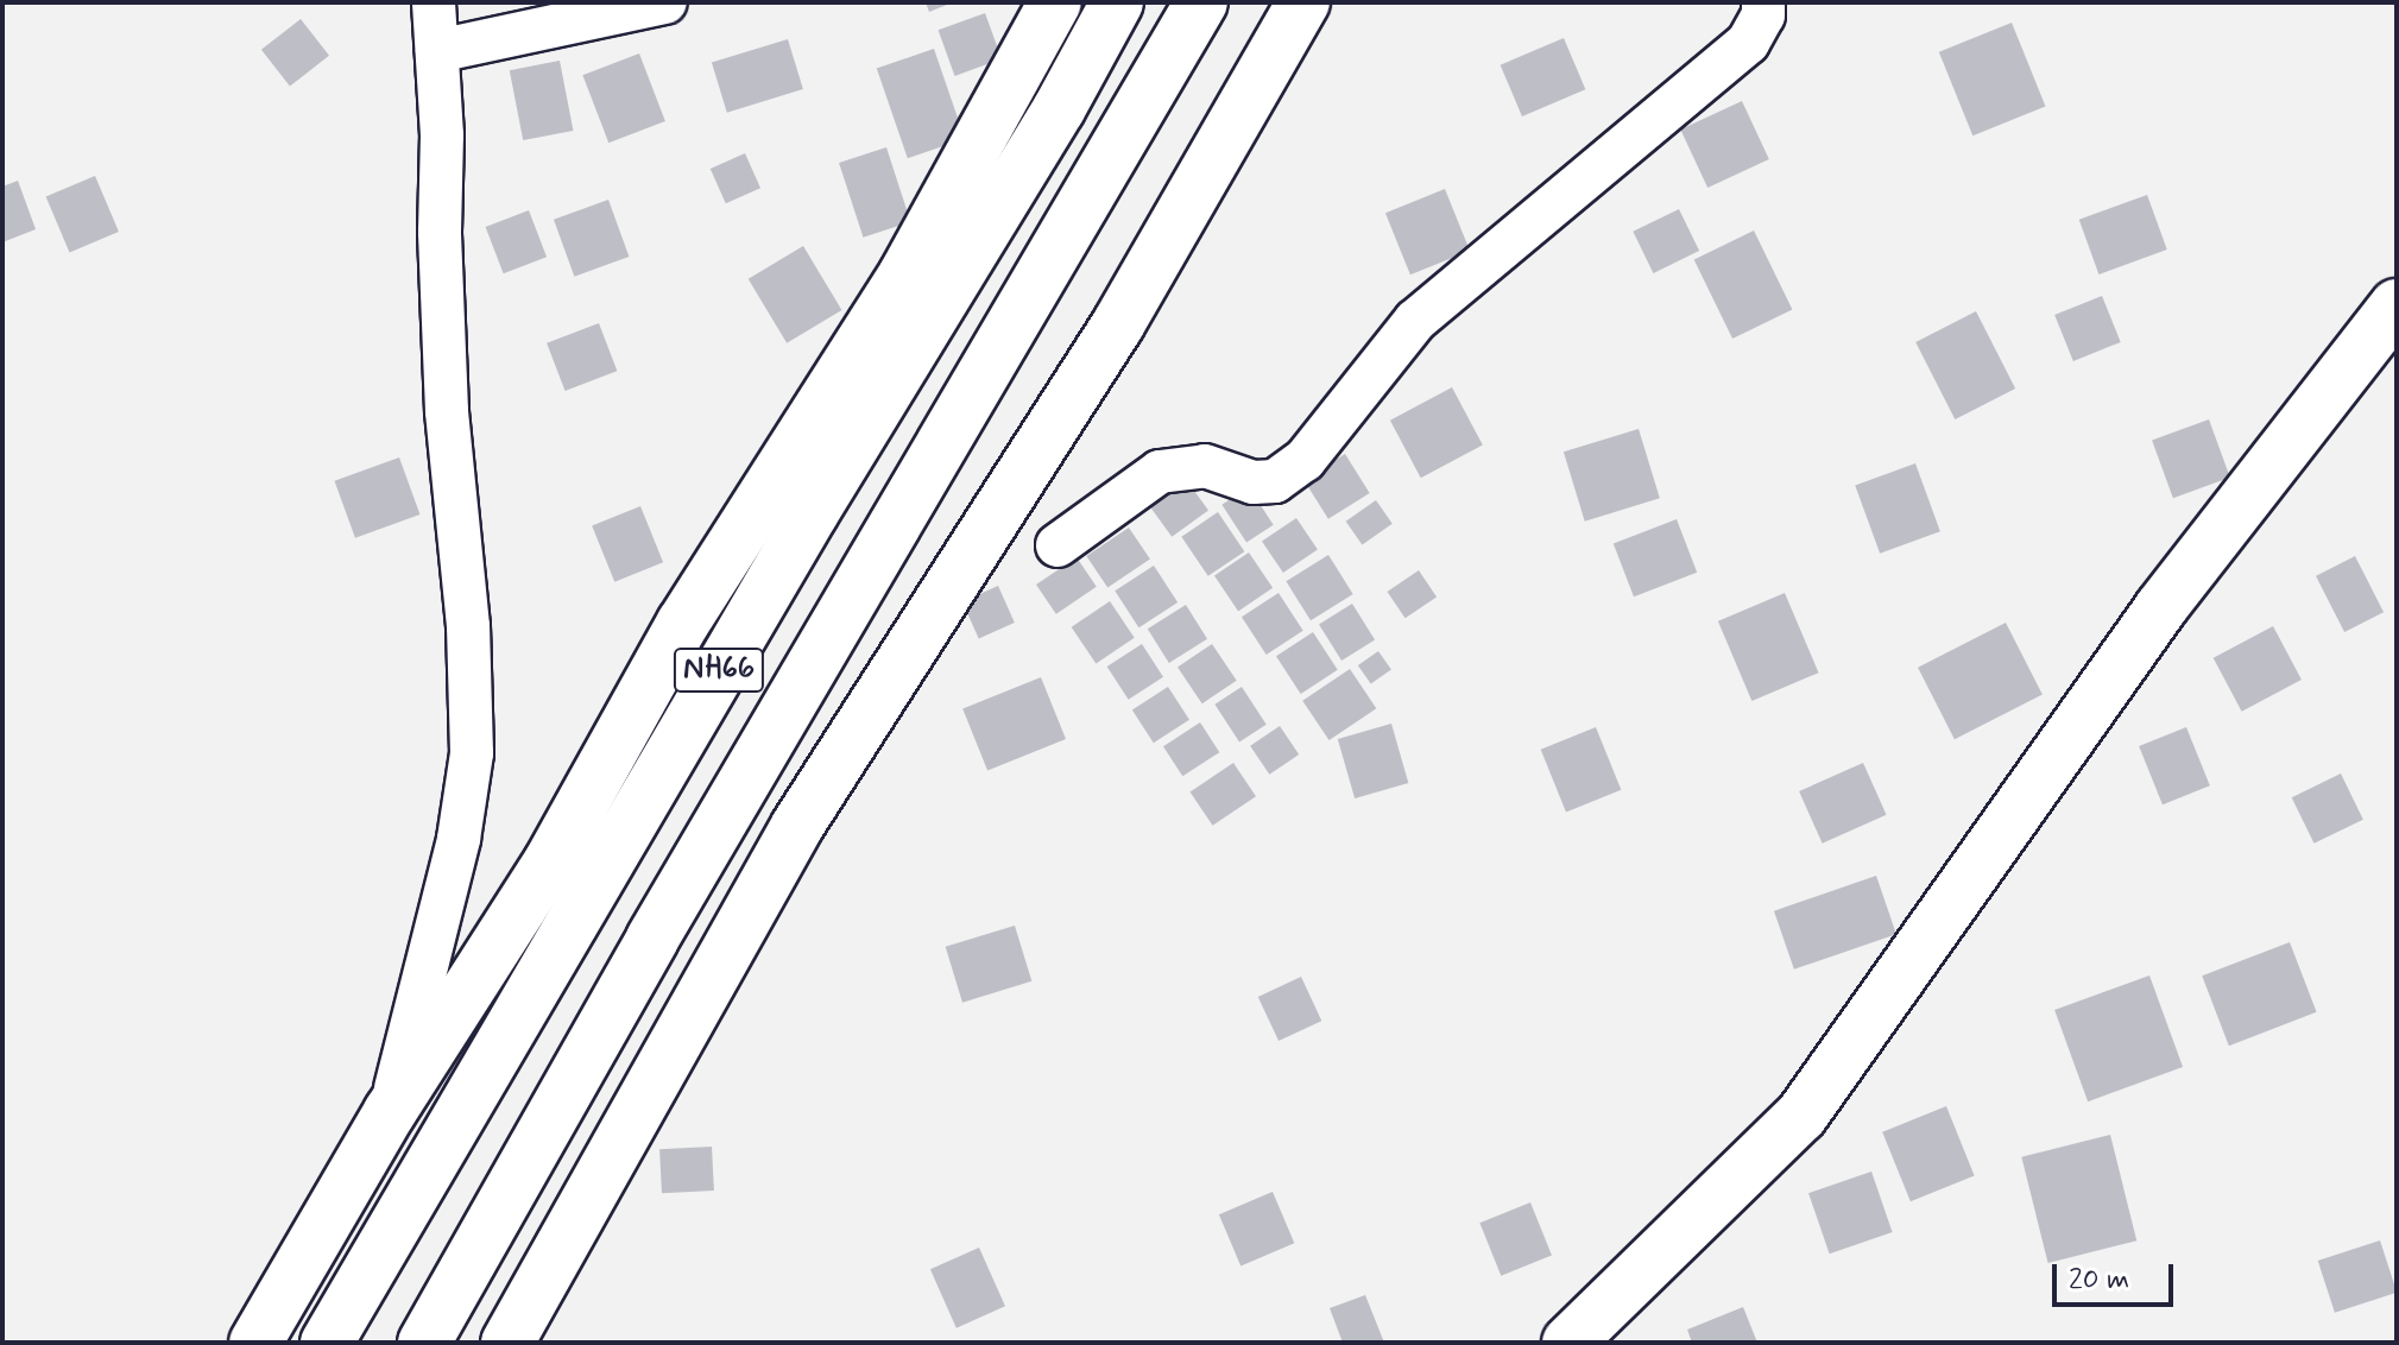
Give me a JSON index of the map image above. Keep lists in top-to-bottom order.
{
  "streets": {
    "main road": ["NH66"]
  },
  "scale_bar": "20 m"
}
